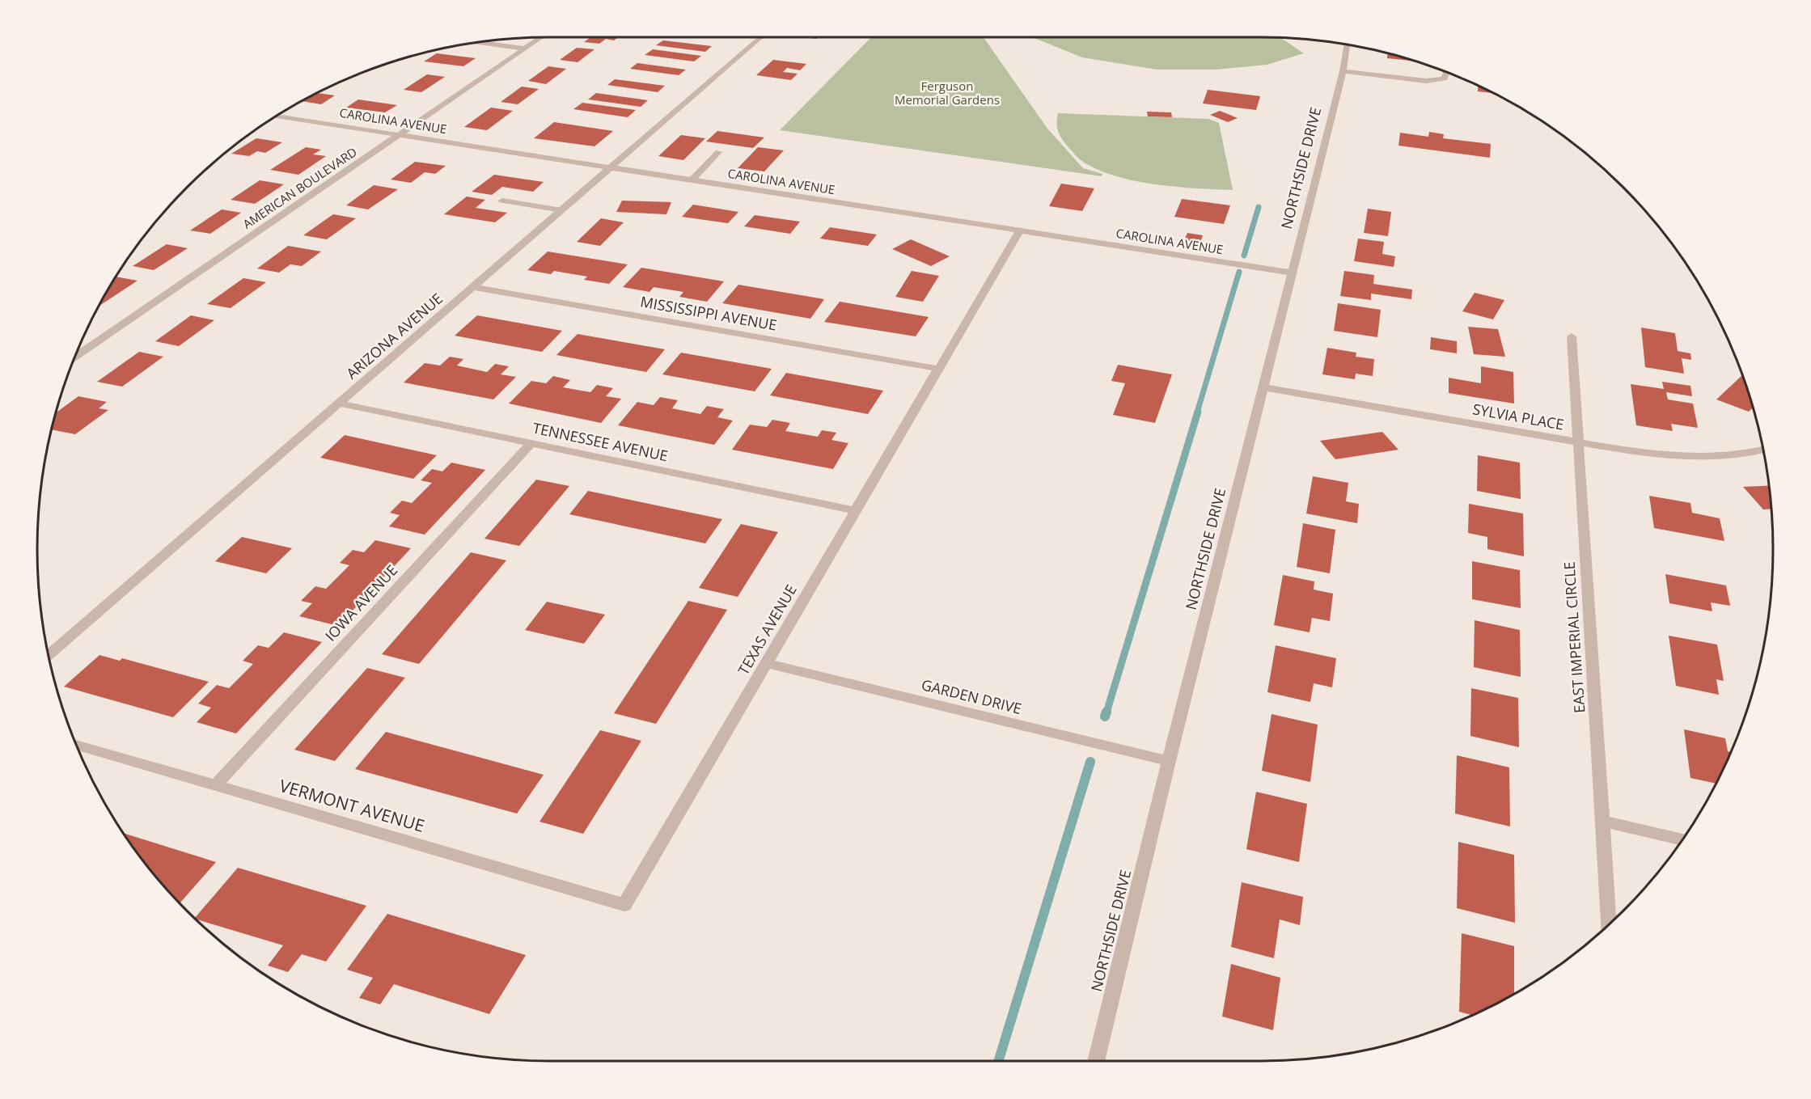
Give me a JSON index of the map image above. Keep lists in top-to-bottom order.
{
  "streets": {
    "street": [
      "CAROLINA AVENUE",
      "NORTHSIDE DRIVE",
      "AMERICAN BOULEVARD",
      "MISSISSIPPI AVENUE",
      "ARIZONA AVENUE",
      "SYLVIA PLACE",
      "TENNESSEE AVENUE",
      "IOWA AVENUE",
      "TEXAS AVENUE",
      "EAST IMPERIAL CIRCLE",
      "GARDEN DRIVE",
      "VERMONT AVENUE"
    ]
  },
  "crossings": [
    ["CAROLINA AVENUE", "NORTHSIDE DRIVE"],
    ["CAROLINA AVENUE", "AMERICAN BOULEVARD"],
    ["CAROLINA AVENUE", "ARIZONA AVENUE"],
    ["CAROLINA AVENUE", "TEXAS AVENUE"],
    ["NORTHSIDE DRIVE", "SYLVIA PLACE"],
    ["NORTHSIDE DRIVE", "GARDEN DRIVE"],
    ["MISSISSIPPI AVENUE", "ARIZONA AVENUE"],
    ["MISSISSIPPI AVENUE", "TEXAS AVENUE"],
    ["ARIZONA AVENUE", "TENNESSEE AVENUE"],
    ["SYLVIA PLACE", "EAST IMPERIAL CIRCLE"],
    ["TENNESSEE AVENUE", "IOWA AVENUE"],
    ["TENNESSEE AVENUE", "TEXAS AVENUE"],
    ["IOWA AVENUE", "VERMONT AVENUE"],
    ["TEXAS AVENUE", "GARDEN DRIVE"],
    ["TEXAS AVENUE", "VERMONT AVENUE"]
  ],
  "parks": ["Ferguson Memorial Gardens"]
}
